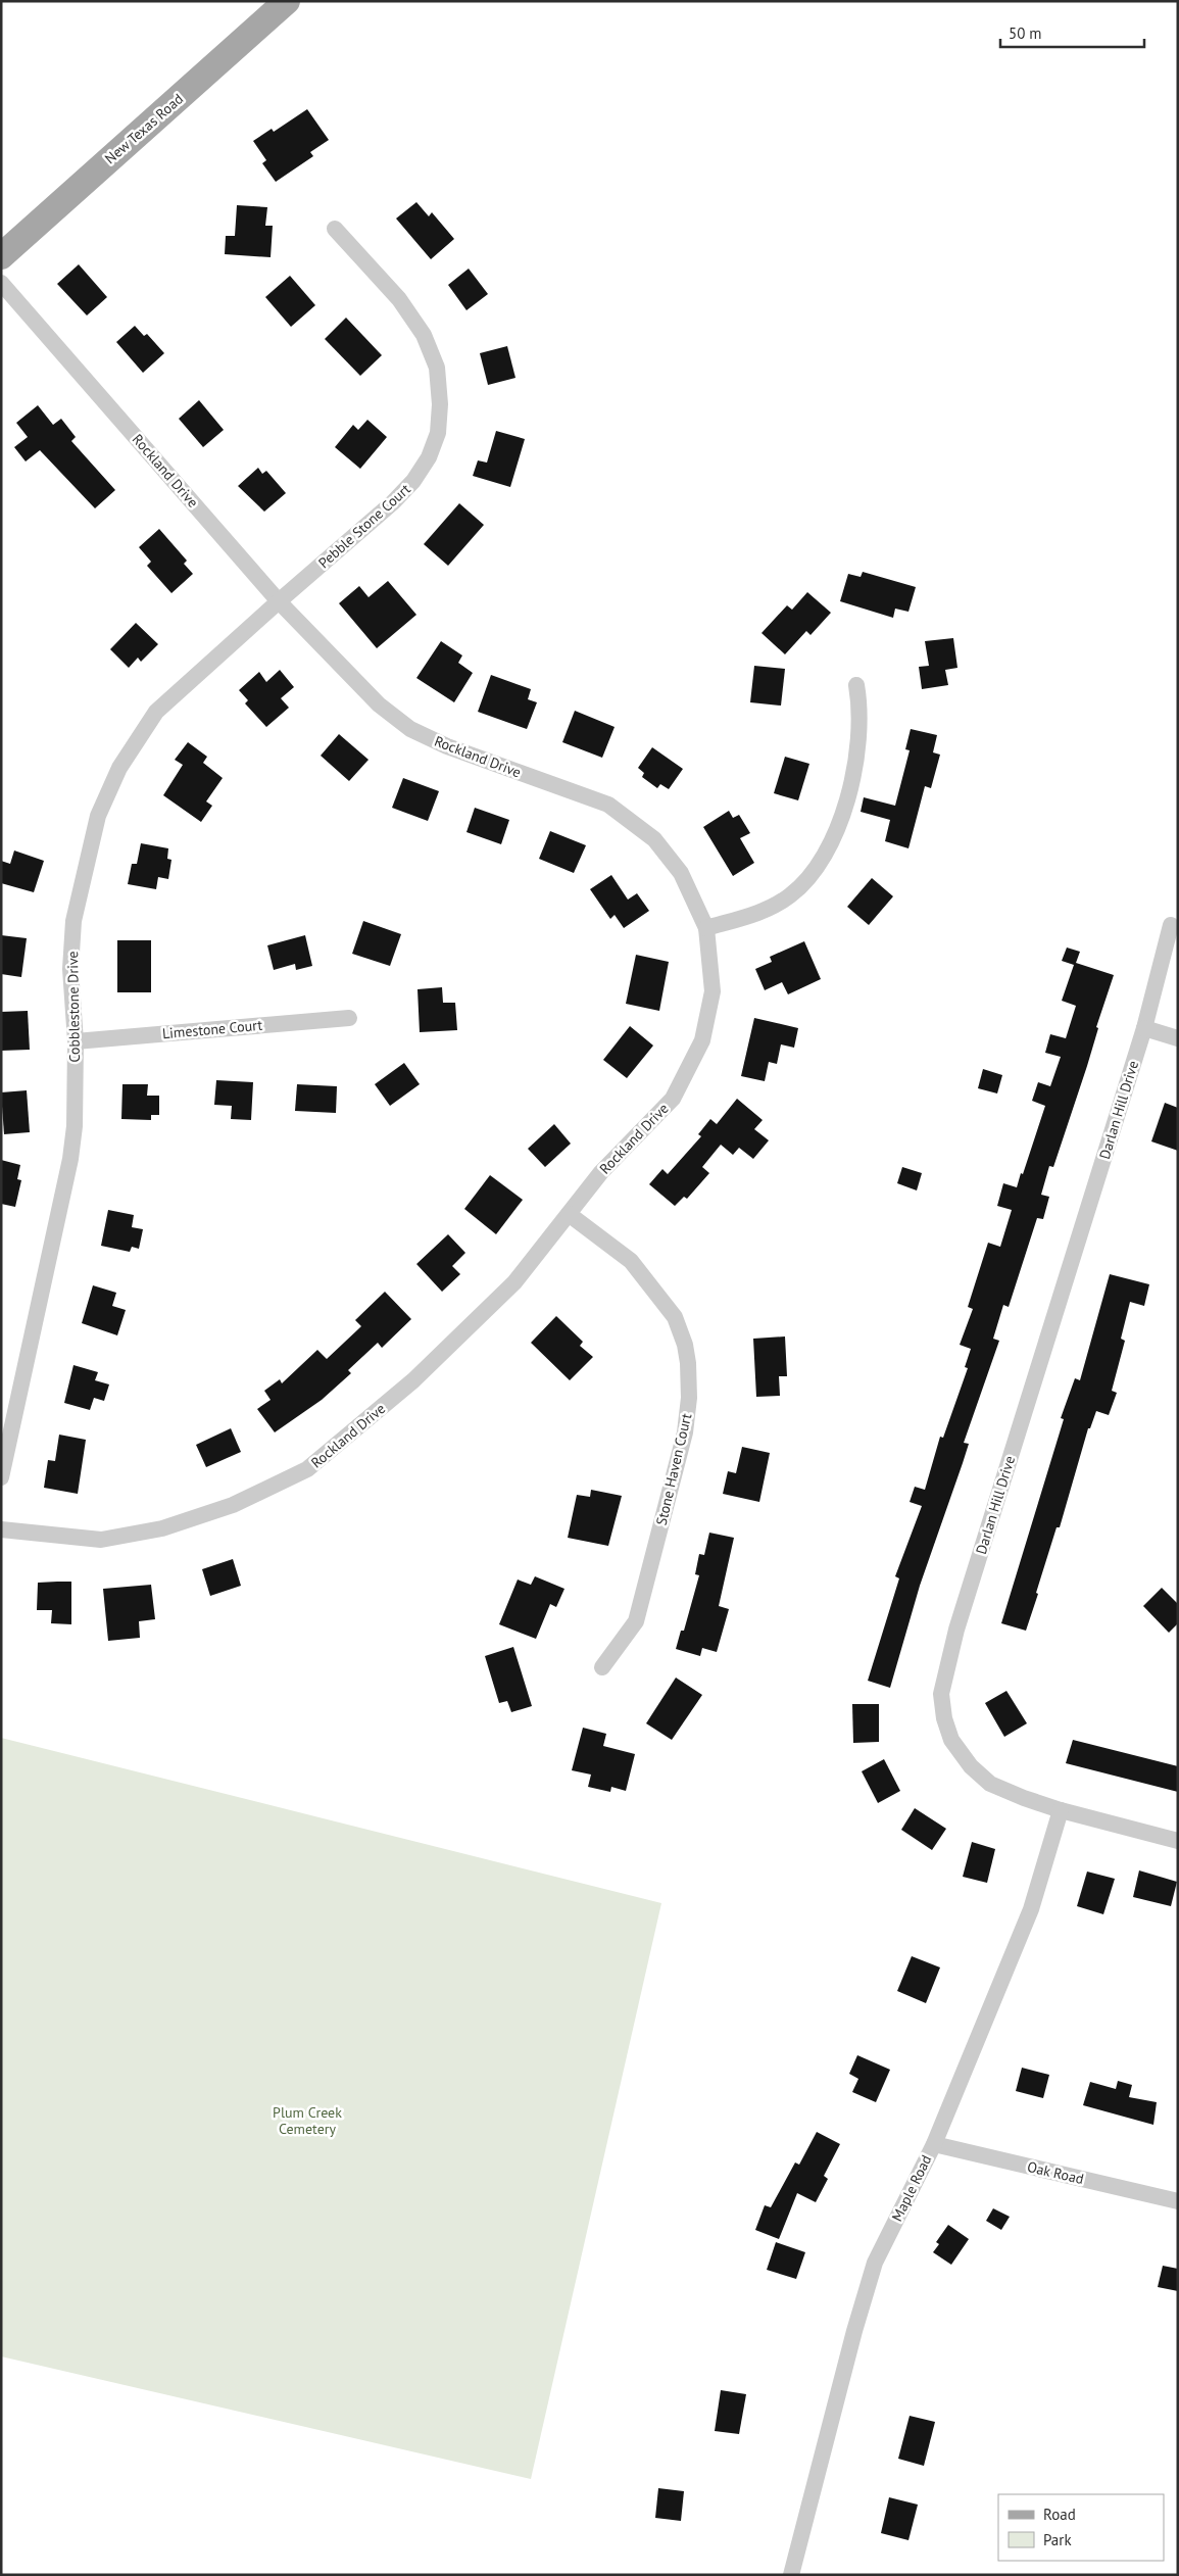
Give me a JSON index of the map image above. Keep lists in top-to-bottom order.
{
  "streets": {
    "main road": ["New Texas Road"],
    "street": [
      "Rockland Drive",
      "Pebble Stone Court",
      "Cobblestone Drive",
      "Limestone Court",
      "Darlan Hill Drive",
      "Stone Haven Court",
      "Oak Road",
      "Maple Road"
    ]
  },
  "crossings": [
    ["Rockland Drive", "Pebble Stone Court"],
    ["Rockland Drive", "Cobblestone Drive"],
    ["Rockland Drive", "Stone Haven Court"],
    ["Pebble Stone Court", "Cobblestone Drive"],
    ["Cobblestone Drive", "Limestone Court"],
    ["Darlan Hill Drive", "Maple Road"],
    ["Oak Road", "Maple Road"]
  ],
  "parks": ["Plum Creek Cemetery"],
  "legend": ["Road", "Park"],
  "scale_bar": "50 m"
}
